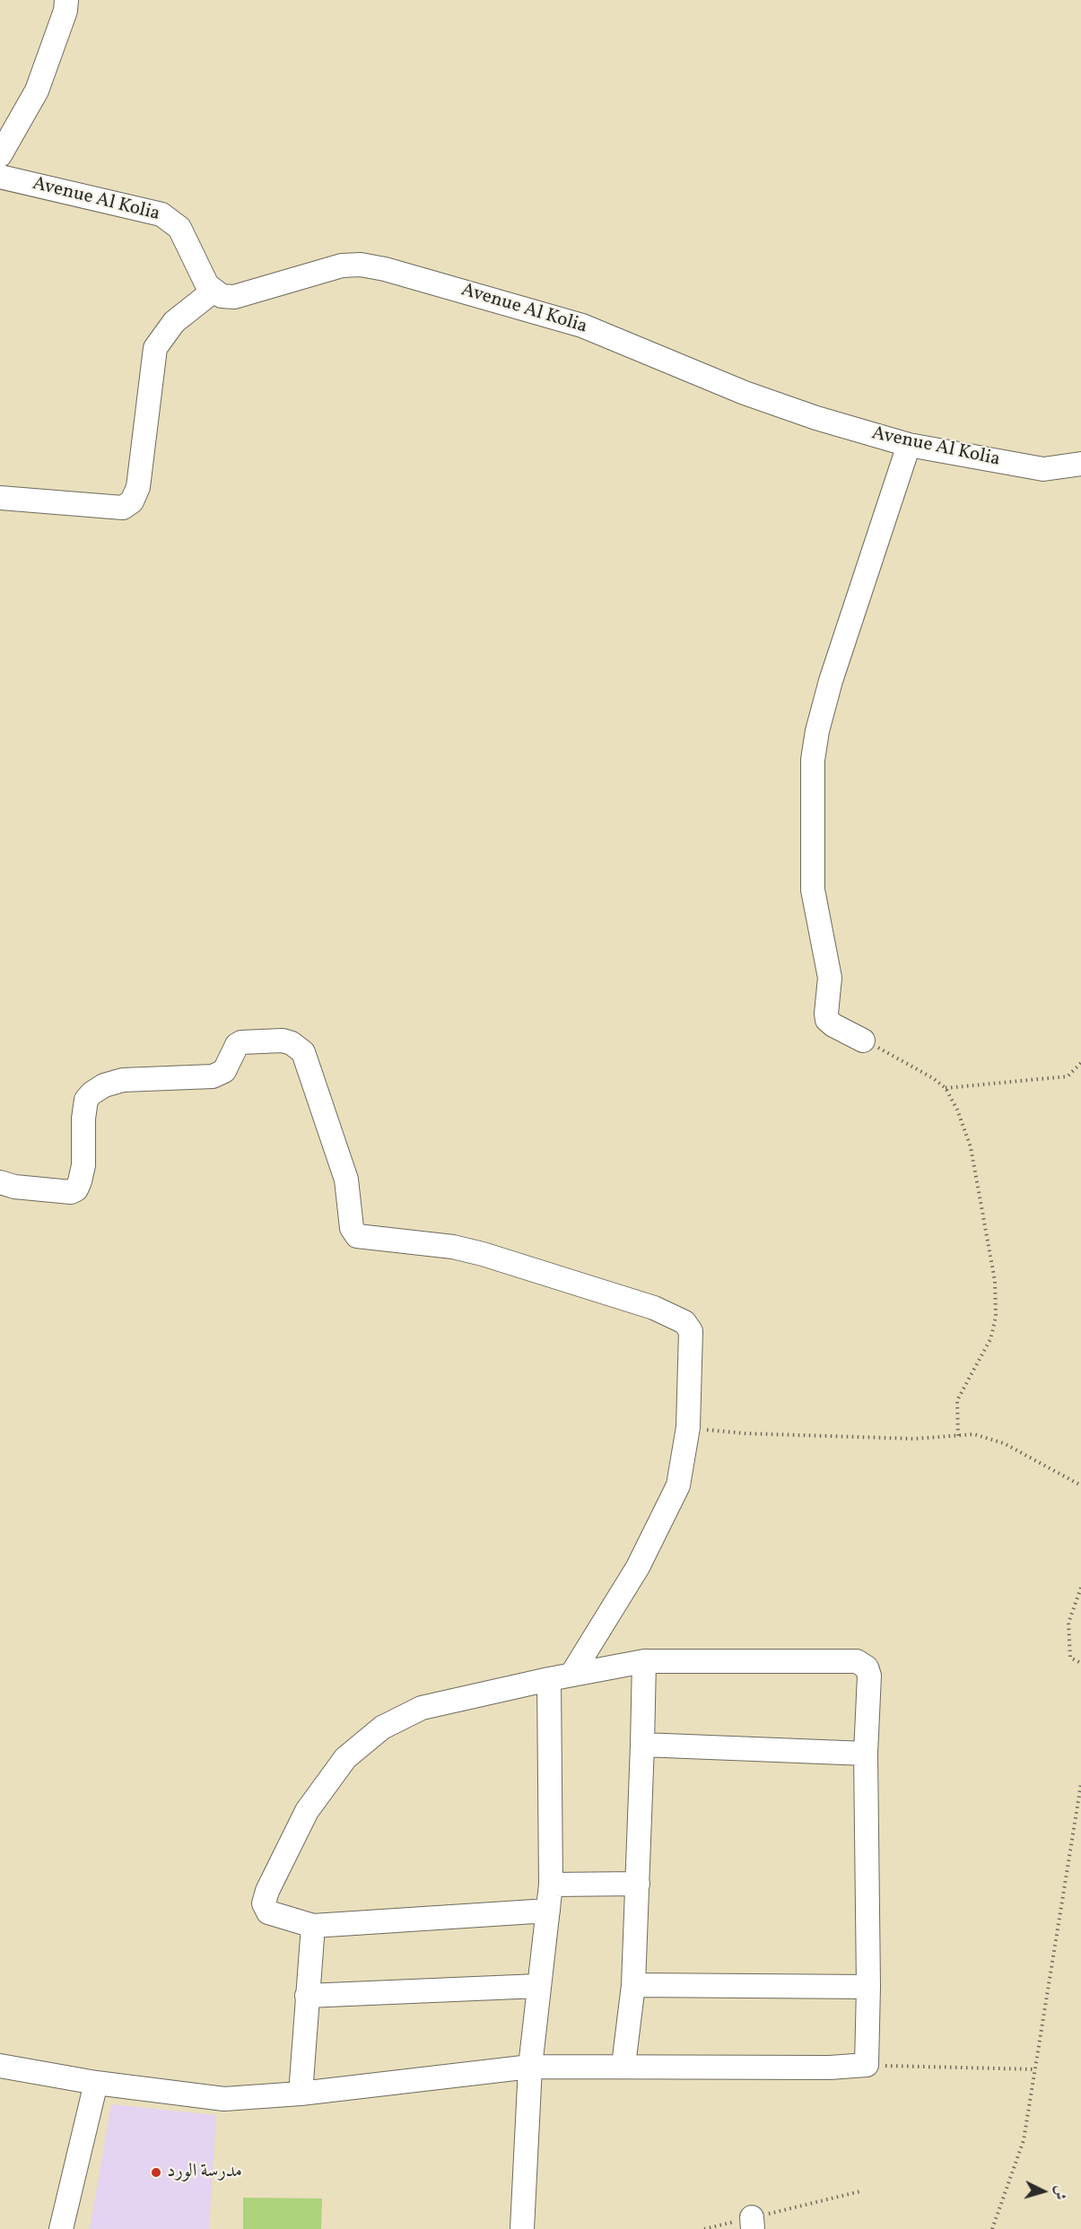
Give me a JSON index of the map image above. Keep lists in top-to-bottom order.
{
  "streets": {
    "street": ["Avenue Al Kolia"]
  },
  "places": ["مدرسة الورد"],
  "north": "right"
}
